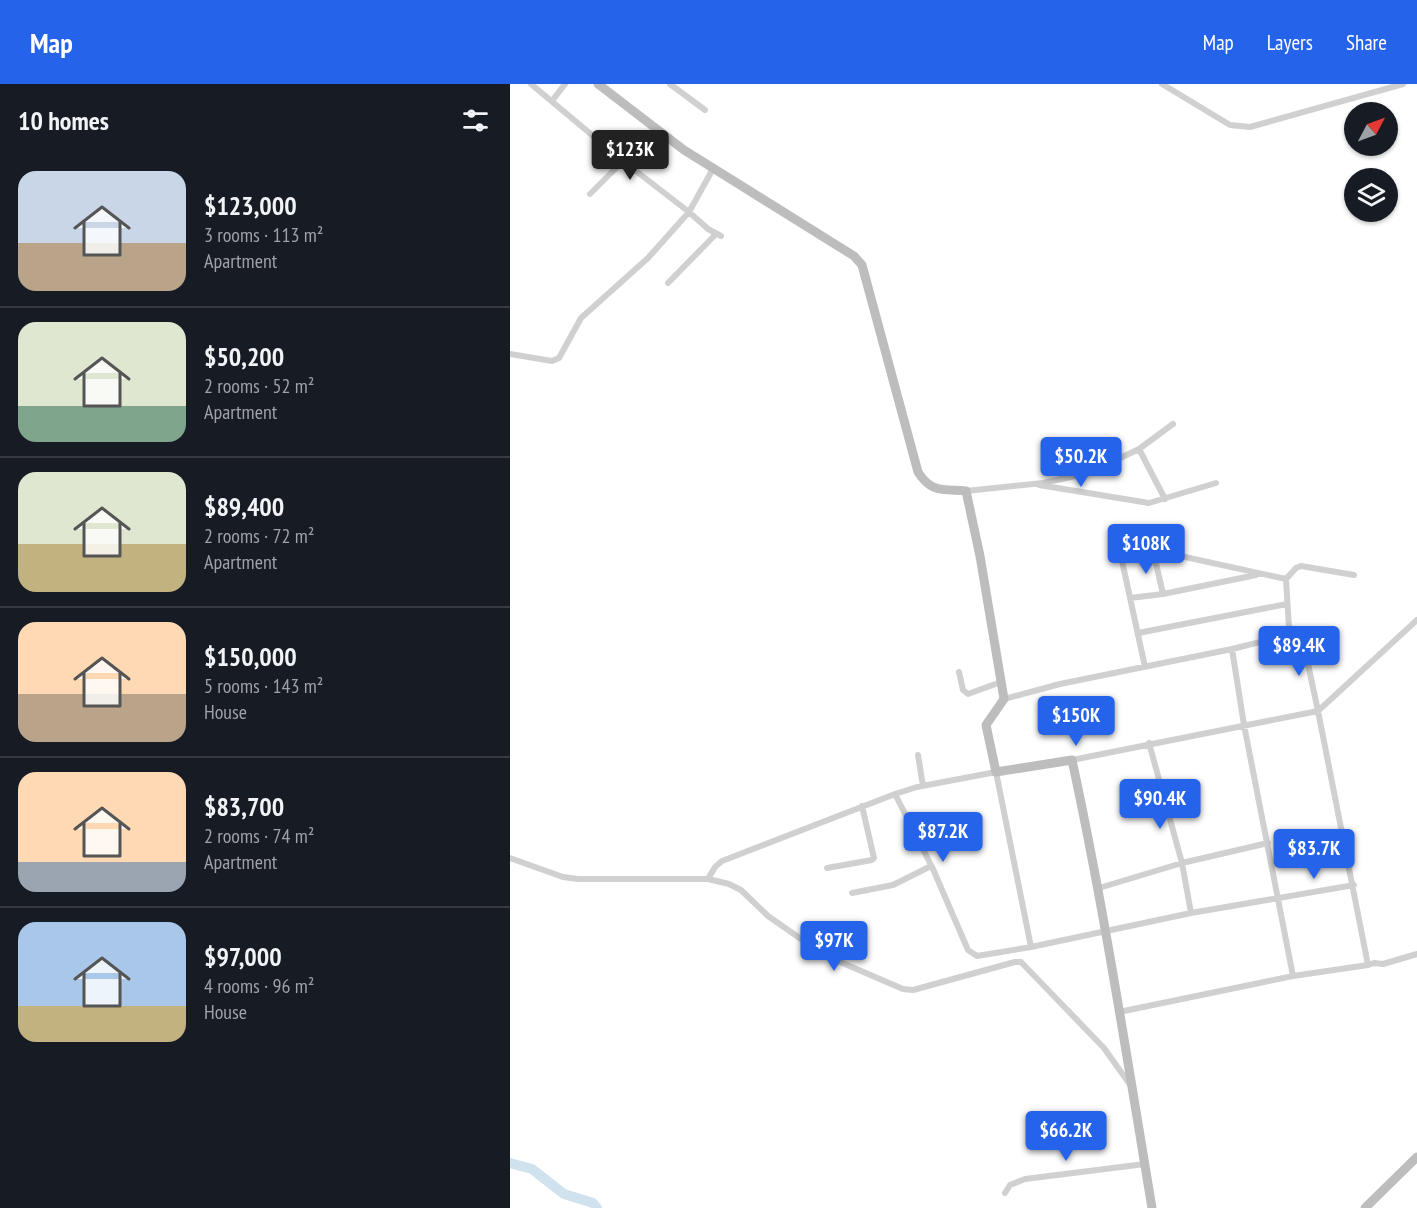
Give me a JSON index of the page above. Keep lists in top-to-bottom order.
{
  "north": "top right",
  "page": {
    "header": "Map",
    "nav": ["Map", "Layers", "Share"],
    "heading": "10 homes",
    "price": [
      "$123K",
      "$50.2K",
      "$108K",
      "$89.4K",
      "$150K",
      "$90.4K",
      "$87.2K",
      "$83.7K",
      "$97K",
      "$66.2K"
    ],
    "list": [
      {
        "name": "$123,000",
        "note": "3 rooms · 113 m² · Apartment"
      },
      {
        "name": "$50,200",
        "note": "2 rooms · 52 m² · Apartment"
      },
      {
        "name": "$89,400",
        "note": "2 rooms · 72 m² · Apartment"
      },
      {
        "name": "$150,000",
        "note": "5 rooms · 143 m² · House"
      },
      {
        "name": "$83,700",
        "note": "2 rooms · 74 m² · Apartment"
      },
      {
        "name": "$97,000",
        "note": "4 rooms · 96 m² · House"
      }
    ]
  }
}
